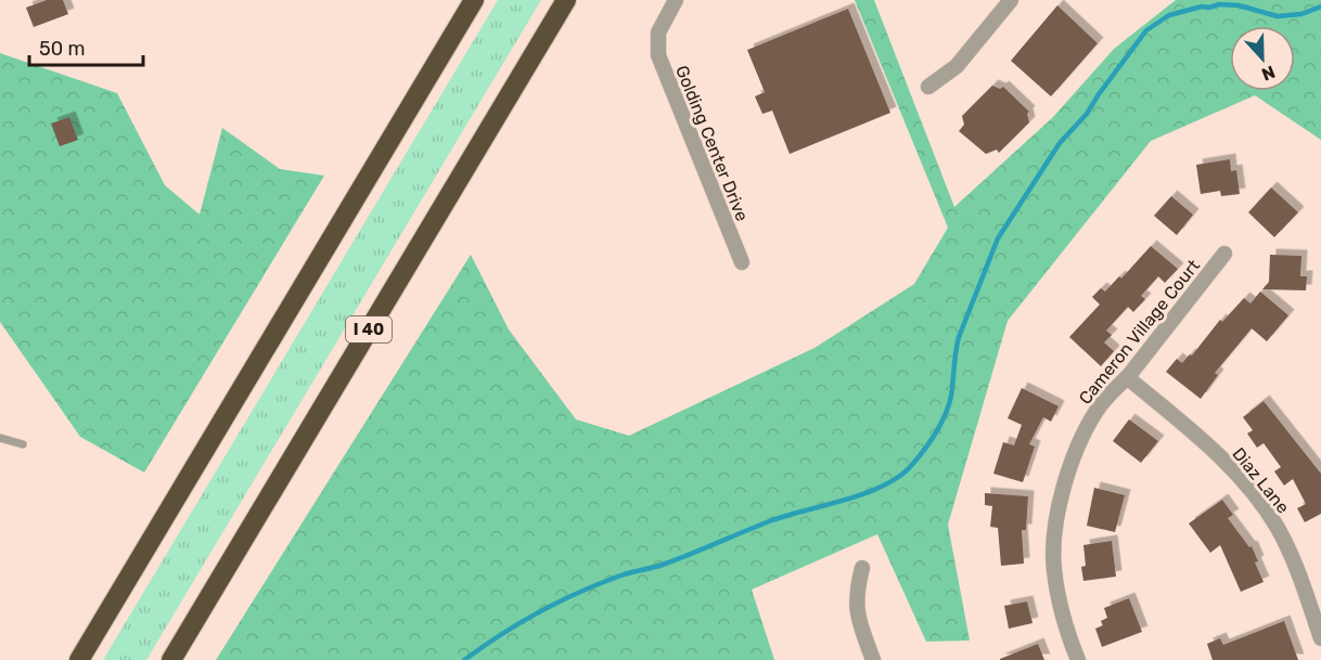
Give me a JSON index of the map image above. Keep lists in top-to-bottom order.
{
  "streets": {
    "highway": ["I 40"],
    "street": ["Golding Center Drive", "Cameron Village Court", "Diaz Lane"]
  },
  "crossings": [
    ["Cameron Village Court", "Diaz Lane"]
  ],
  "scale_bar": "50 m",
  "north": "bottom"
}
